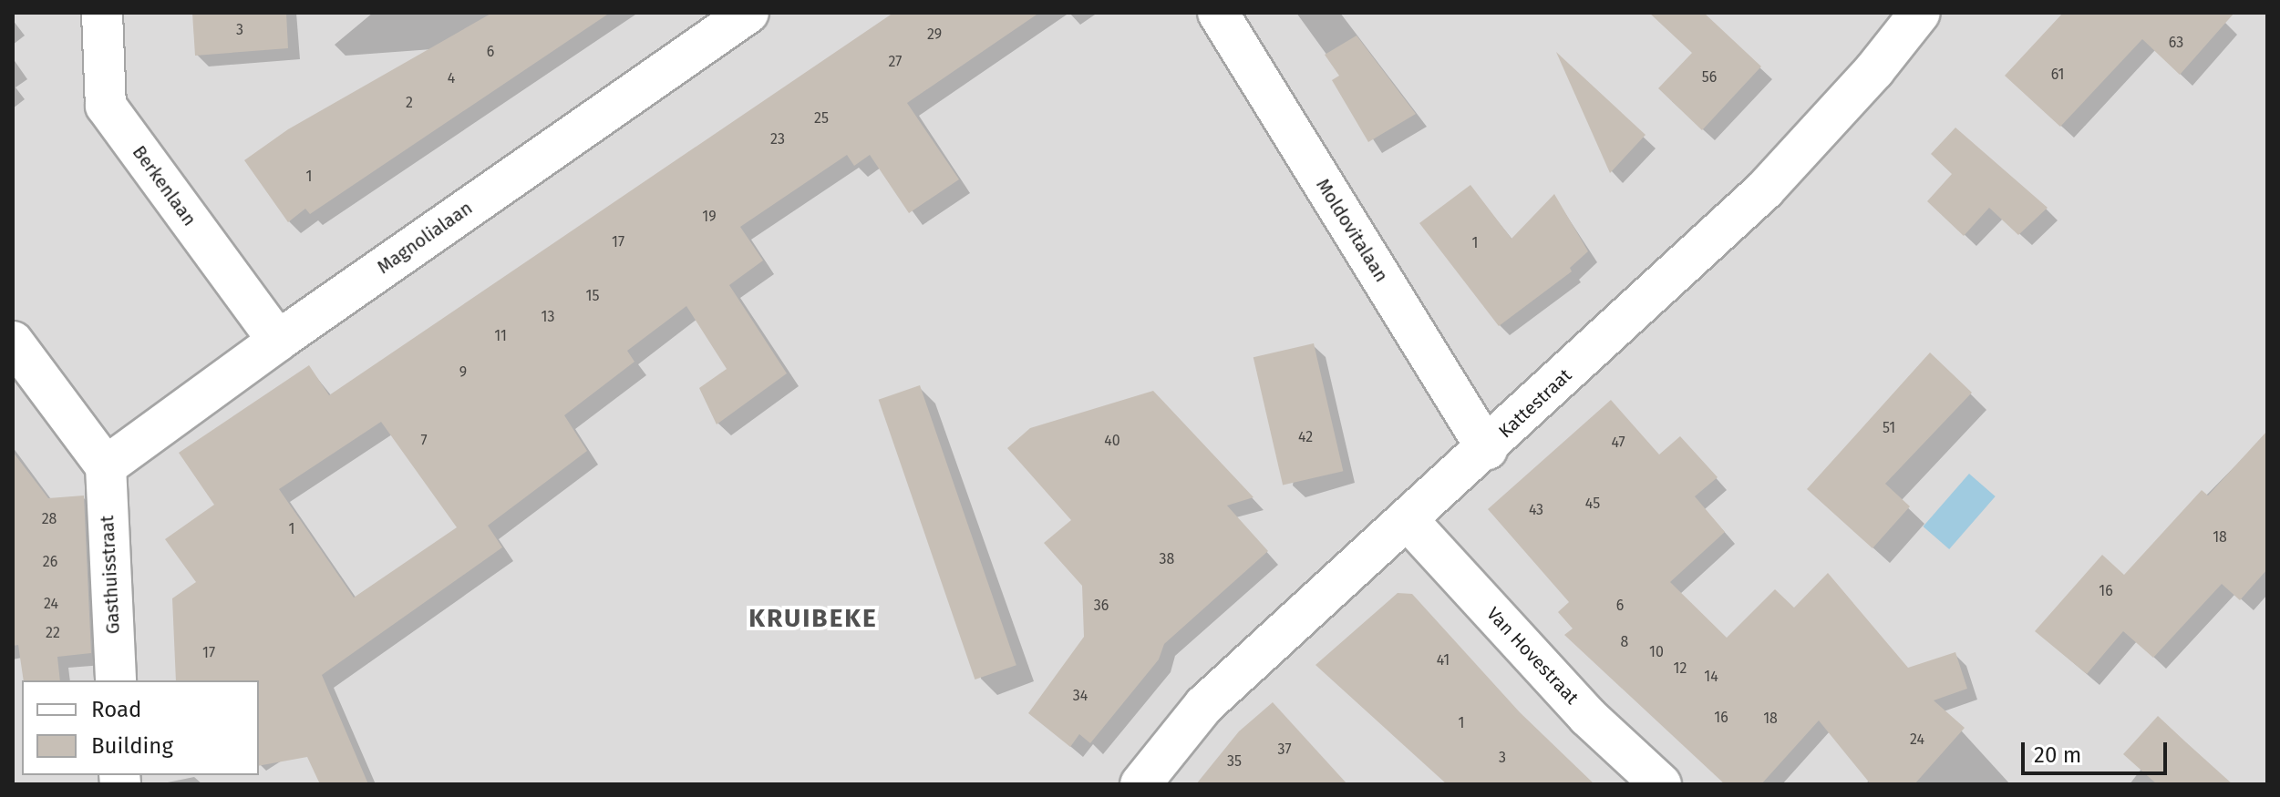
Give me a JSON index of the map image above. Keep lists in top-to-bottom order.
{
  "streets": {
    "street": [
      "Berkenlaan",
      "Moldovitalaan",
      "Magnolialaan",
      "Kattestraat",
      "Gasthuisstraat",
      "Van Hovestraat"
    ]
  },
  "crossings": [
    ["Berkenlaan", "Magnolialaan"],
    ["Moldovitalaan", "Kattestraat"],
    ["Magnolialaan", "Gasthuisstraat"],
    ["Kattestraat", "Van Hovestraat"]
  ],
  "districts": ["KRUIBEKE"],
  "house_numbers": [
    "3",
    "29",
    "63",
    "6",
    "27",
    "61",
    "56",
    "4",
    "2",
    "25",
    "23",
    "1",
    "19",
    "17",
    "1",
    "15",
    "13",
    "11",
    "9",
    "51",
    "42",
    "7",
    "40",
    "47",
    "45",
    "43",
    "28",
    "1",
    "18",
    "38",
    "26",
    "16",
    "24",
    "36",
    "6",
    "22",
    "8",
    "10",
    "17",
    "41",
    "12",
    "14",
    "34",
    "16",
    "18",
    "1",
    "24",
    "37",
    "3",
    "35"
  ],
  "legend": ["Road", "Building"],
  "scale_bar": "20 m"
}
